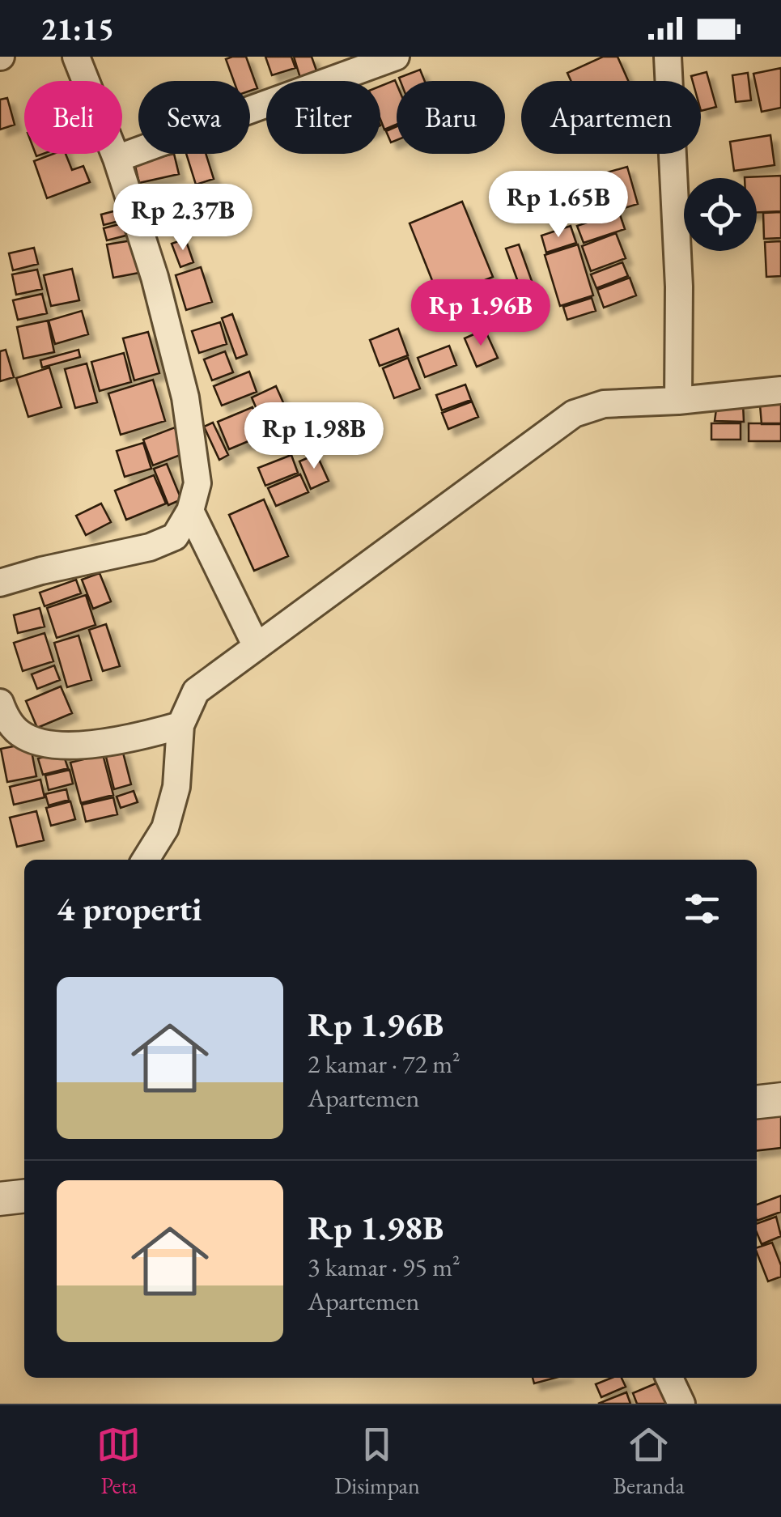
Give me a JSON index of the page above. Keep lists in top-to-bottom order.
{
  "page": {
    "status": "21:15",
    "chip": [
      "Beli",
      "Sewa",
      "Filter",
      "Baru",
      "Apartemen"
    ],
    "price": [
      "Rp 1.65B",
      "Rp 2.37B",
      "Rp 1.96B",
      "Rp 1.98B"
    ],
    "heading": "4 properti",
    "list": [
      {
        "name": "Rp 1.96B",
        "note": "2 kamar · 72 m² · Apartemen"
      },
      {
        "name": "Rp 1.98B",
        "note": "3 kamar · 95 m² · Apartemen"
      }
    ],
    "tabs": ["Peta", "Disimpan", "Beranda"]
  }
}
